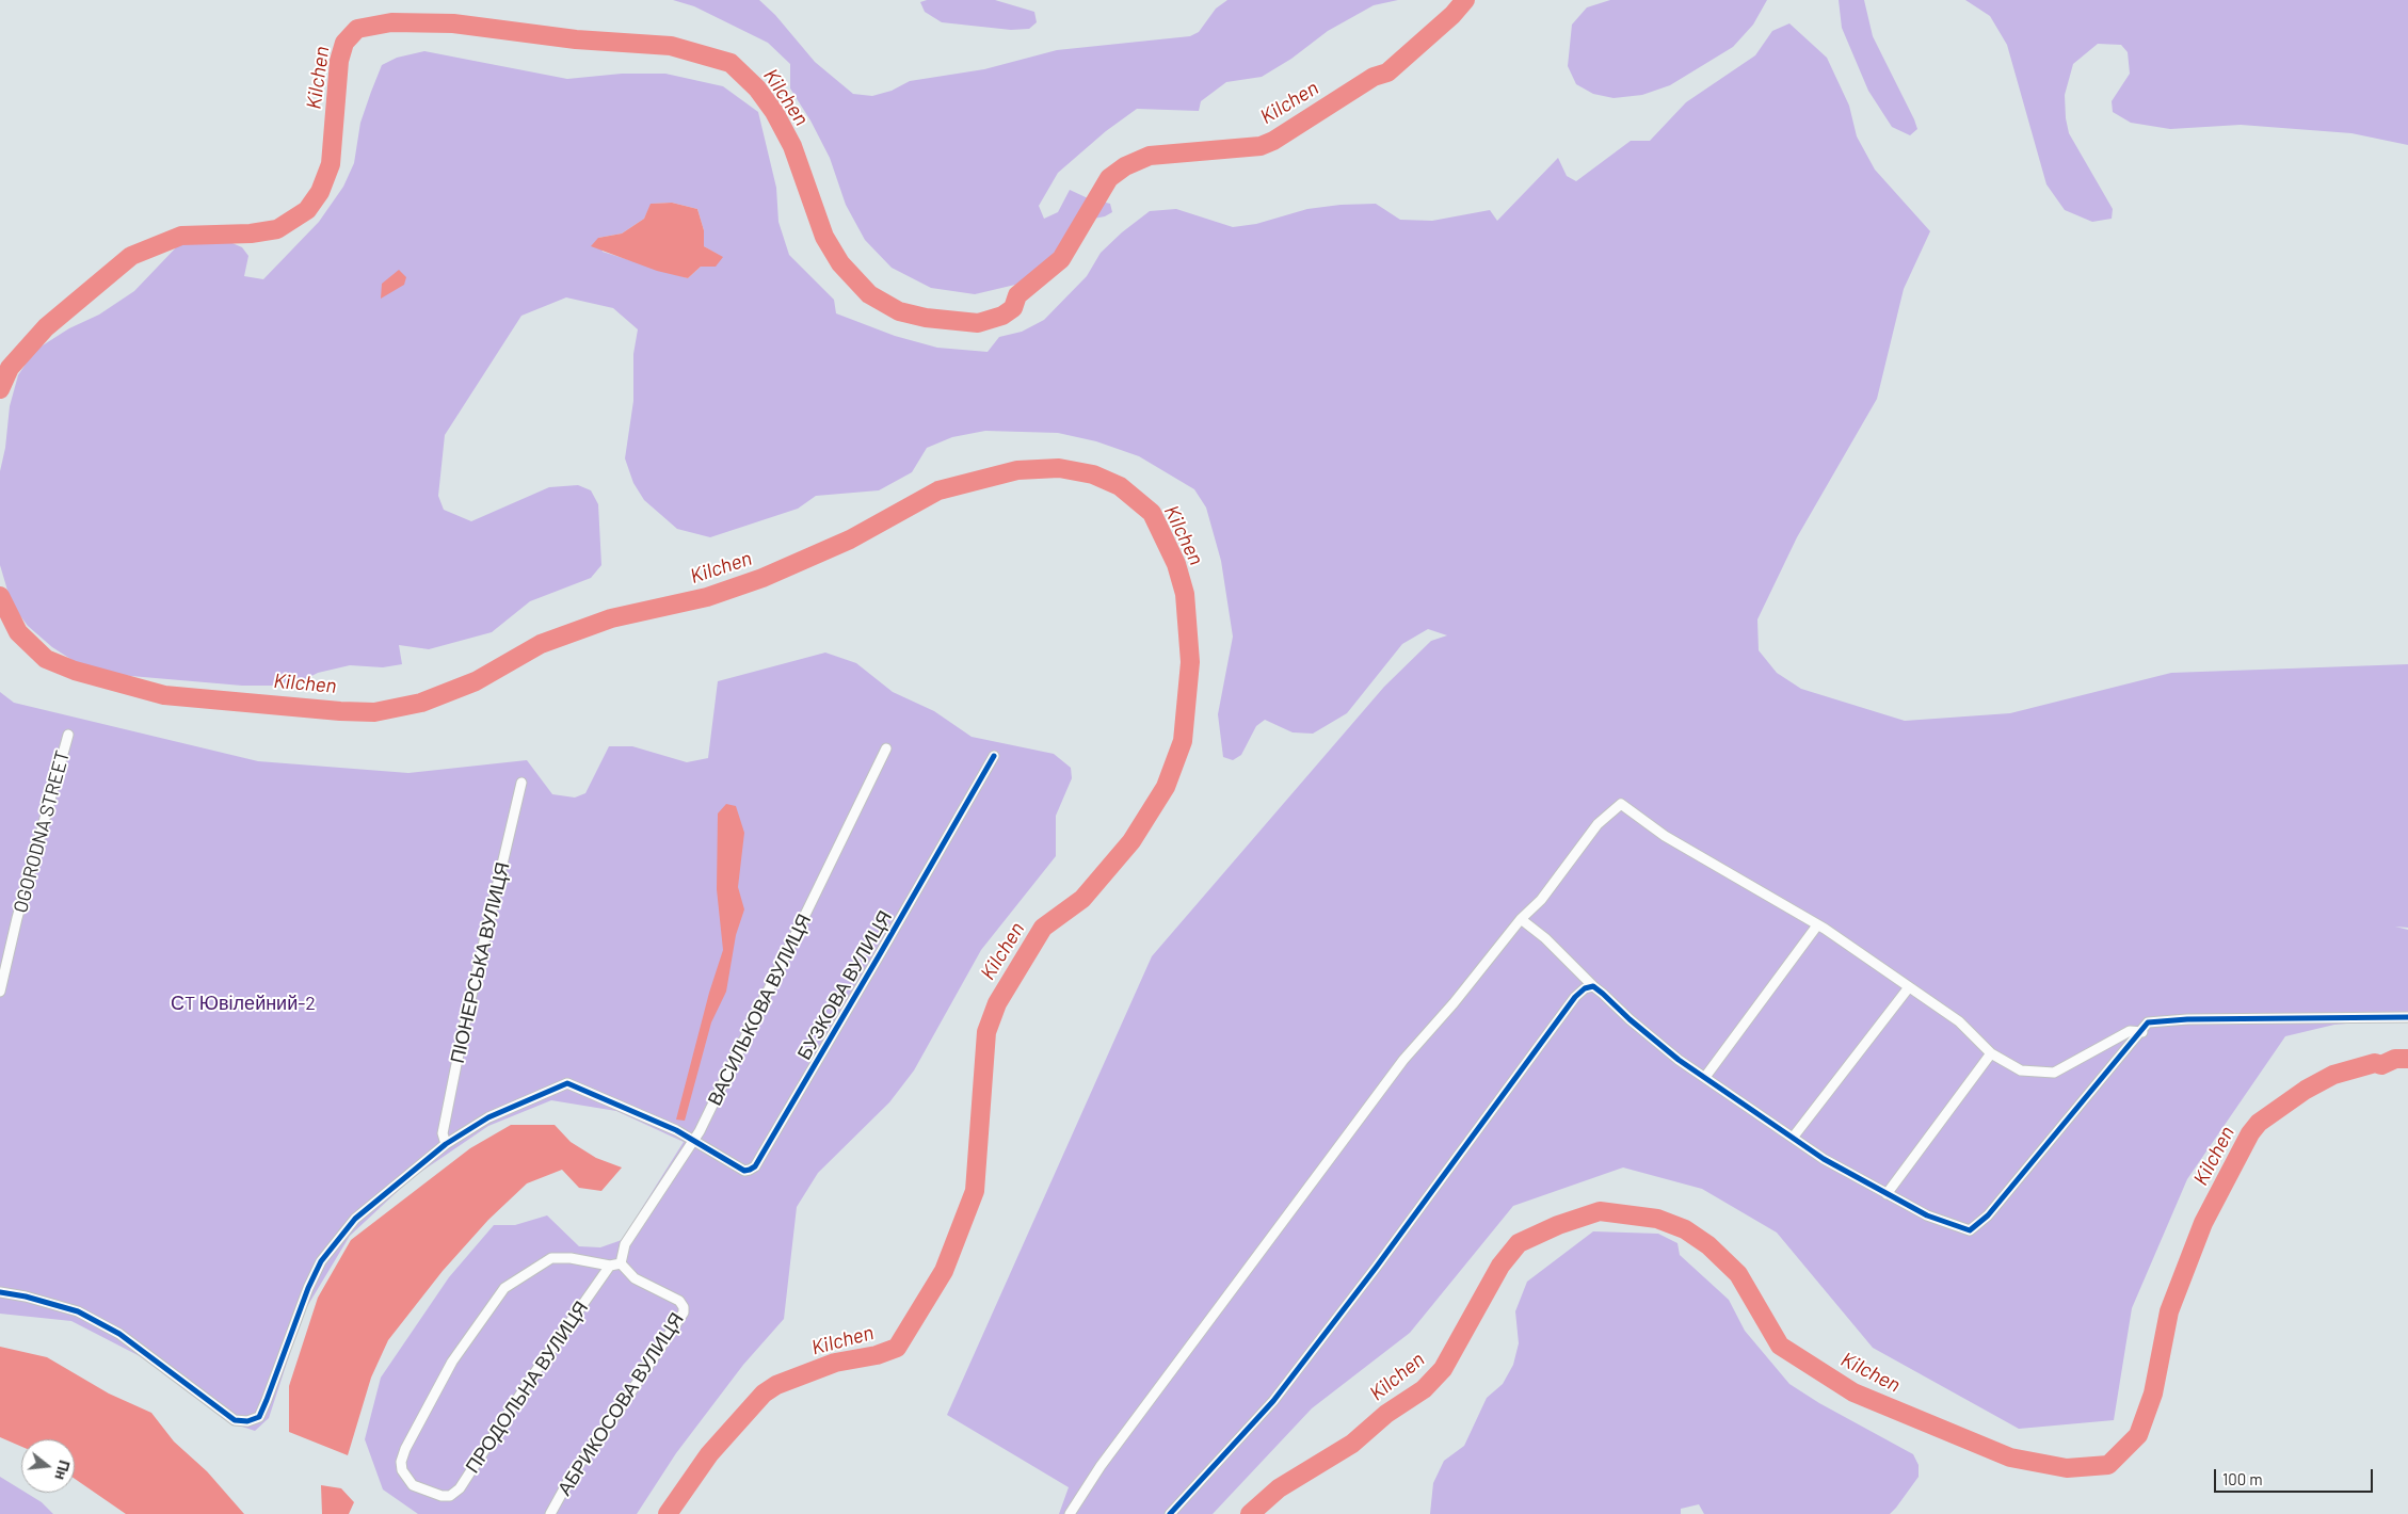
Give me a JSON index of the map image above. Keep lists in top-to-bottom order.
{
  "streets": {
    "street": [
      "OGORODNA STREET",
      "ПІОНЕРСЬКА ВУЛИЦЯ",
      "БУЗКОВА ВУЛИЦЯ",
      "ВАСИЛЬКОВА ВУЛИЦЯ",
      "ПРОДОЛЬНА ВУЛИЦЯ",
      "АБРИКОСОВА ВУЛИЦЯ"
    ]
  },
  "crossings": [
    ["БУЗКОВА ВУЛИЦЯ", "ВАСИЛЬКОВА ВУЛИЦЯ"],
    ["ВАСИЛЬКОВА ВУЛИЦЯ", "ПРОДОЛЬНА ВУЛИЦЯ"],
    ["ВАСИЛЬКОВА ВУЛИЦЯ", "АБРИКОСОВА ВУЛИЦЯ"],
    ["ПРОДОЛЬНА ВУЛИЦЯ", "АБРИКОСОВА ВУЛИЦЯ"]
  ],
  "water": ["Kilchen"],
  "parks": ["СT Ювілейний-2"],
  "scale_bar": "100 m",
  "north": "right"
}
